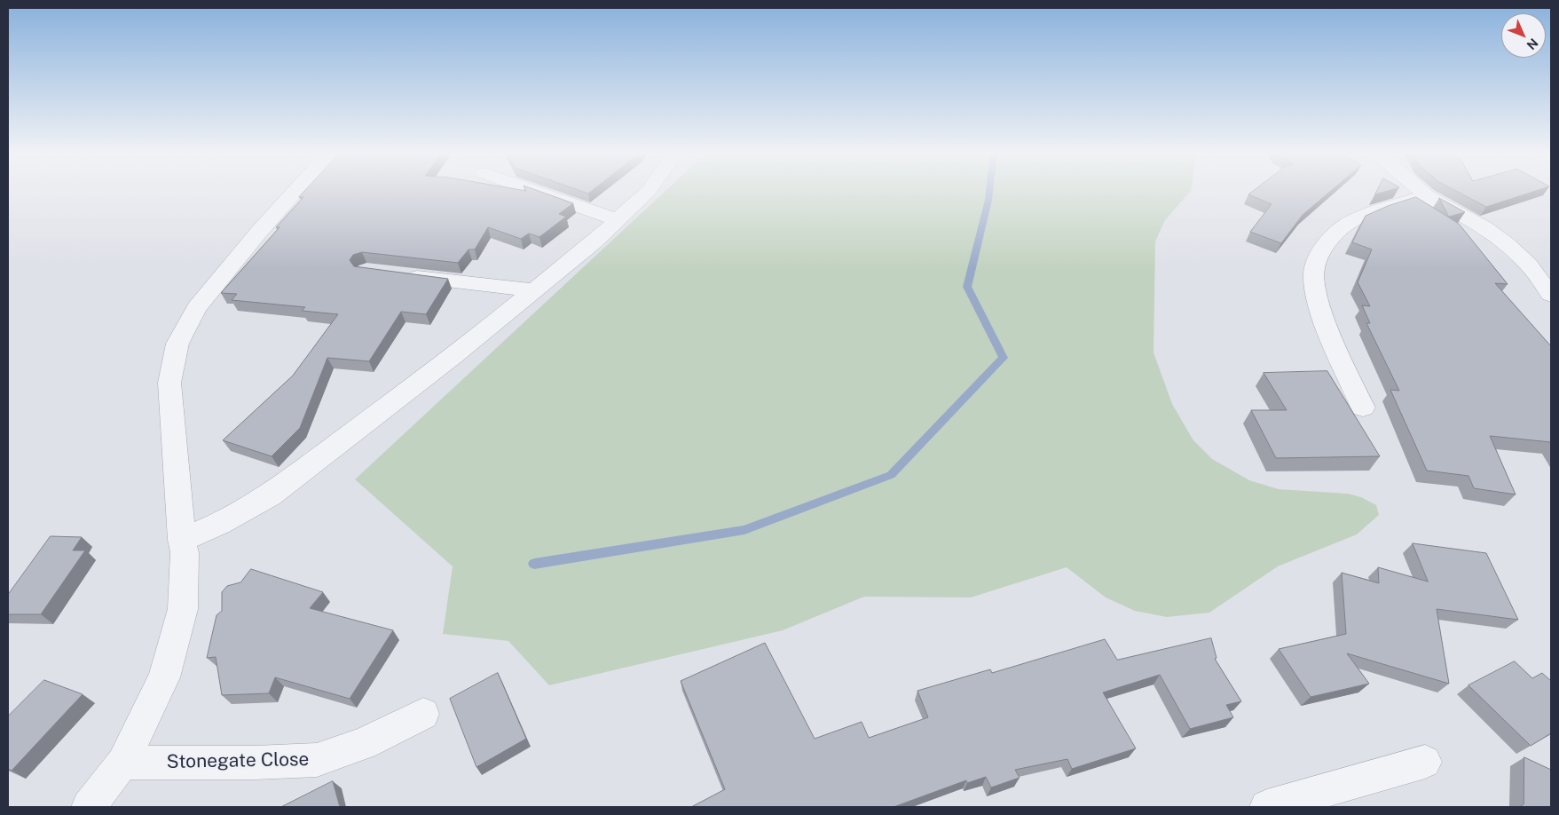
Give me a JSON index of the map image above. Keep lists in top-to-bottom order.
{
  "streets": {
    "street": ["Stonegate Close"]
  },
  "north": "bottom right"
}
